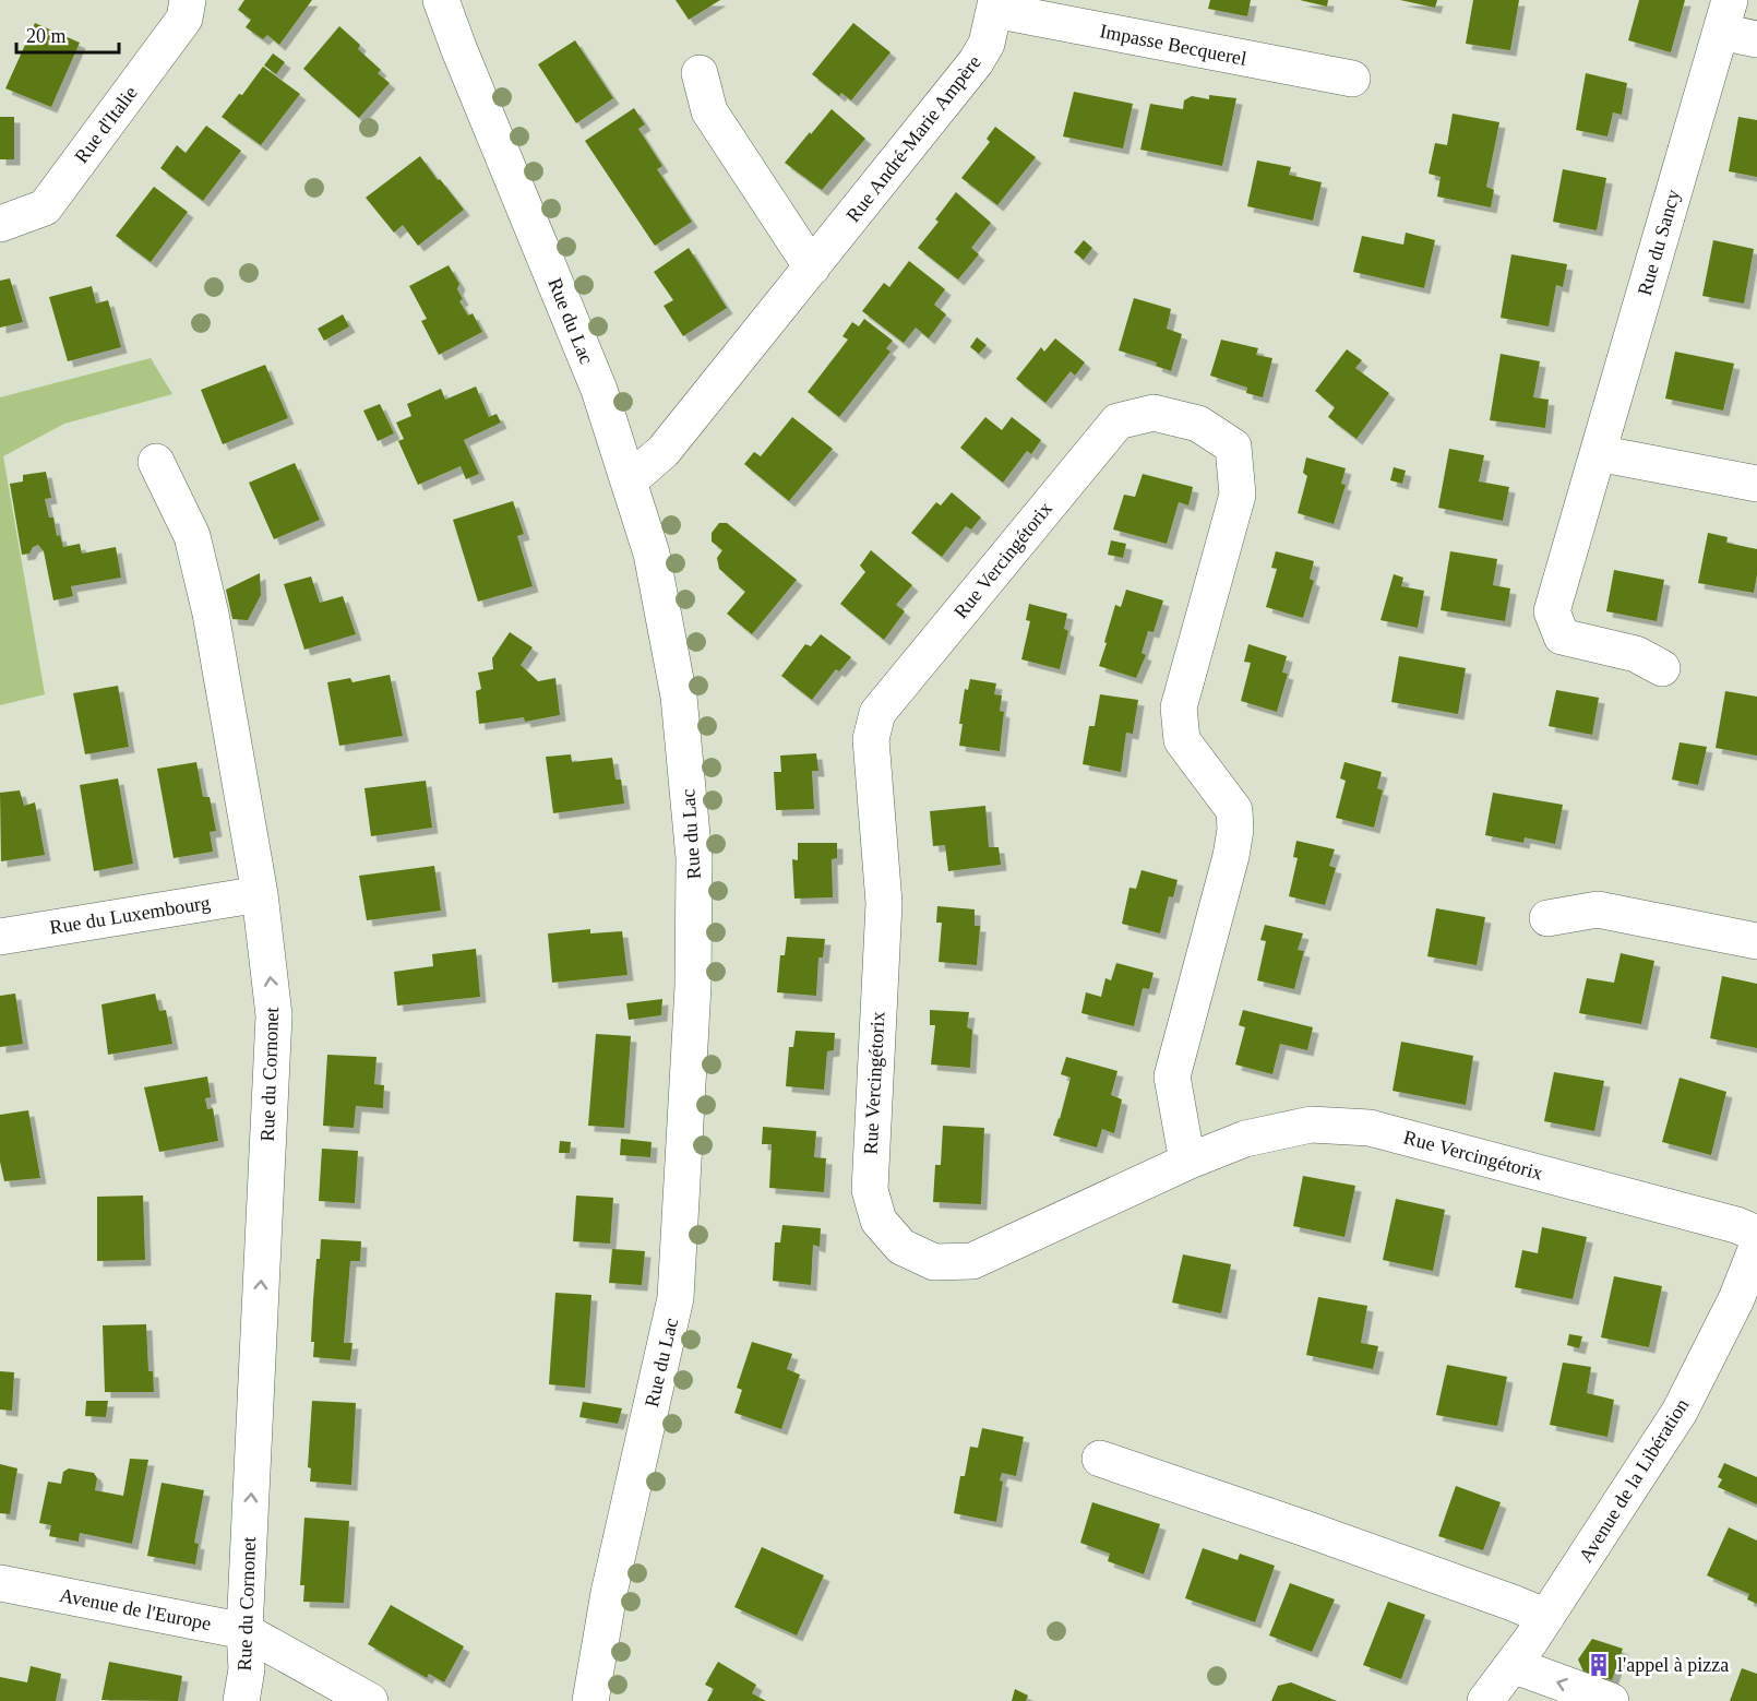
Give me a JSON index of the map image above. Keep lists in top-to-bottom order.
{
  "streets": {
    "street": [
      "Impasse Becquerel",
      "Rue d'Italie",
      "Rue André-Marie Ampère",
      "Rue du Sancy",
      "Rue du Lac",
      "Rue Vercingétorix",
      "Rue du Luxembourg",
      "Rue du Cornonet",
      "Avenue de la Libération",
      "Avenue de l'Europe"
    ]
  },
  "crossings": [
    ["Impasse Becquerel", "Rue André-Marie Ampère"],
    ["Rue André-Marie Ampère", "Rue du Lac"],
    ["Rue du Luxembourg", "Rue du Cornonet"],
    ["Rue du Cornonet", "Avenue de l'Europe"]
  ],
  "one_way": ["Rue du Cornonet"],
  "places": {
    "building": ["l'appel à pizza"]
  },
  "scale_bar": "20 m"
}
